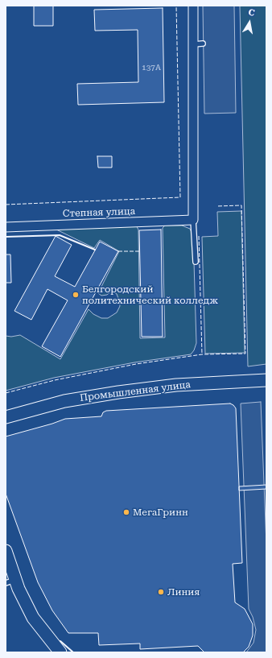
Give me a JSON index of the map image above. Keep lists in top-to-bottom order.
{
  "streets": {
    "street": ["Степная улица", "Промышленная улица"]
  },
  "places": ["Белгородский политехнический колледж", "МегаГринн", "Линия"],
  "house_numbers": ["137А"],
  "north": "top"
}
